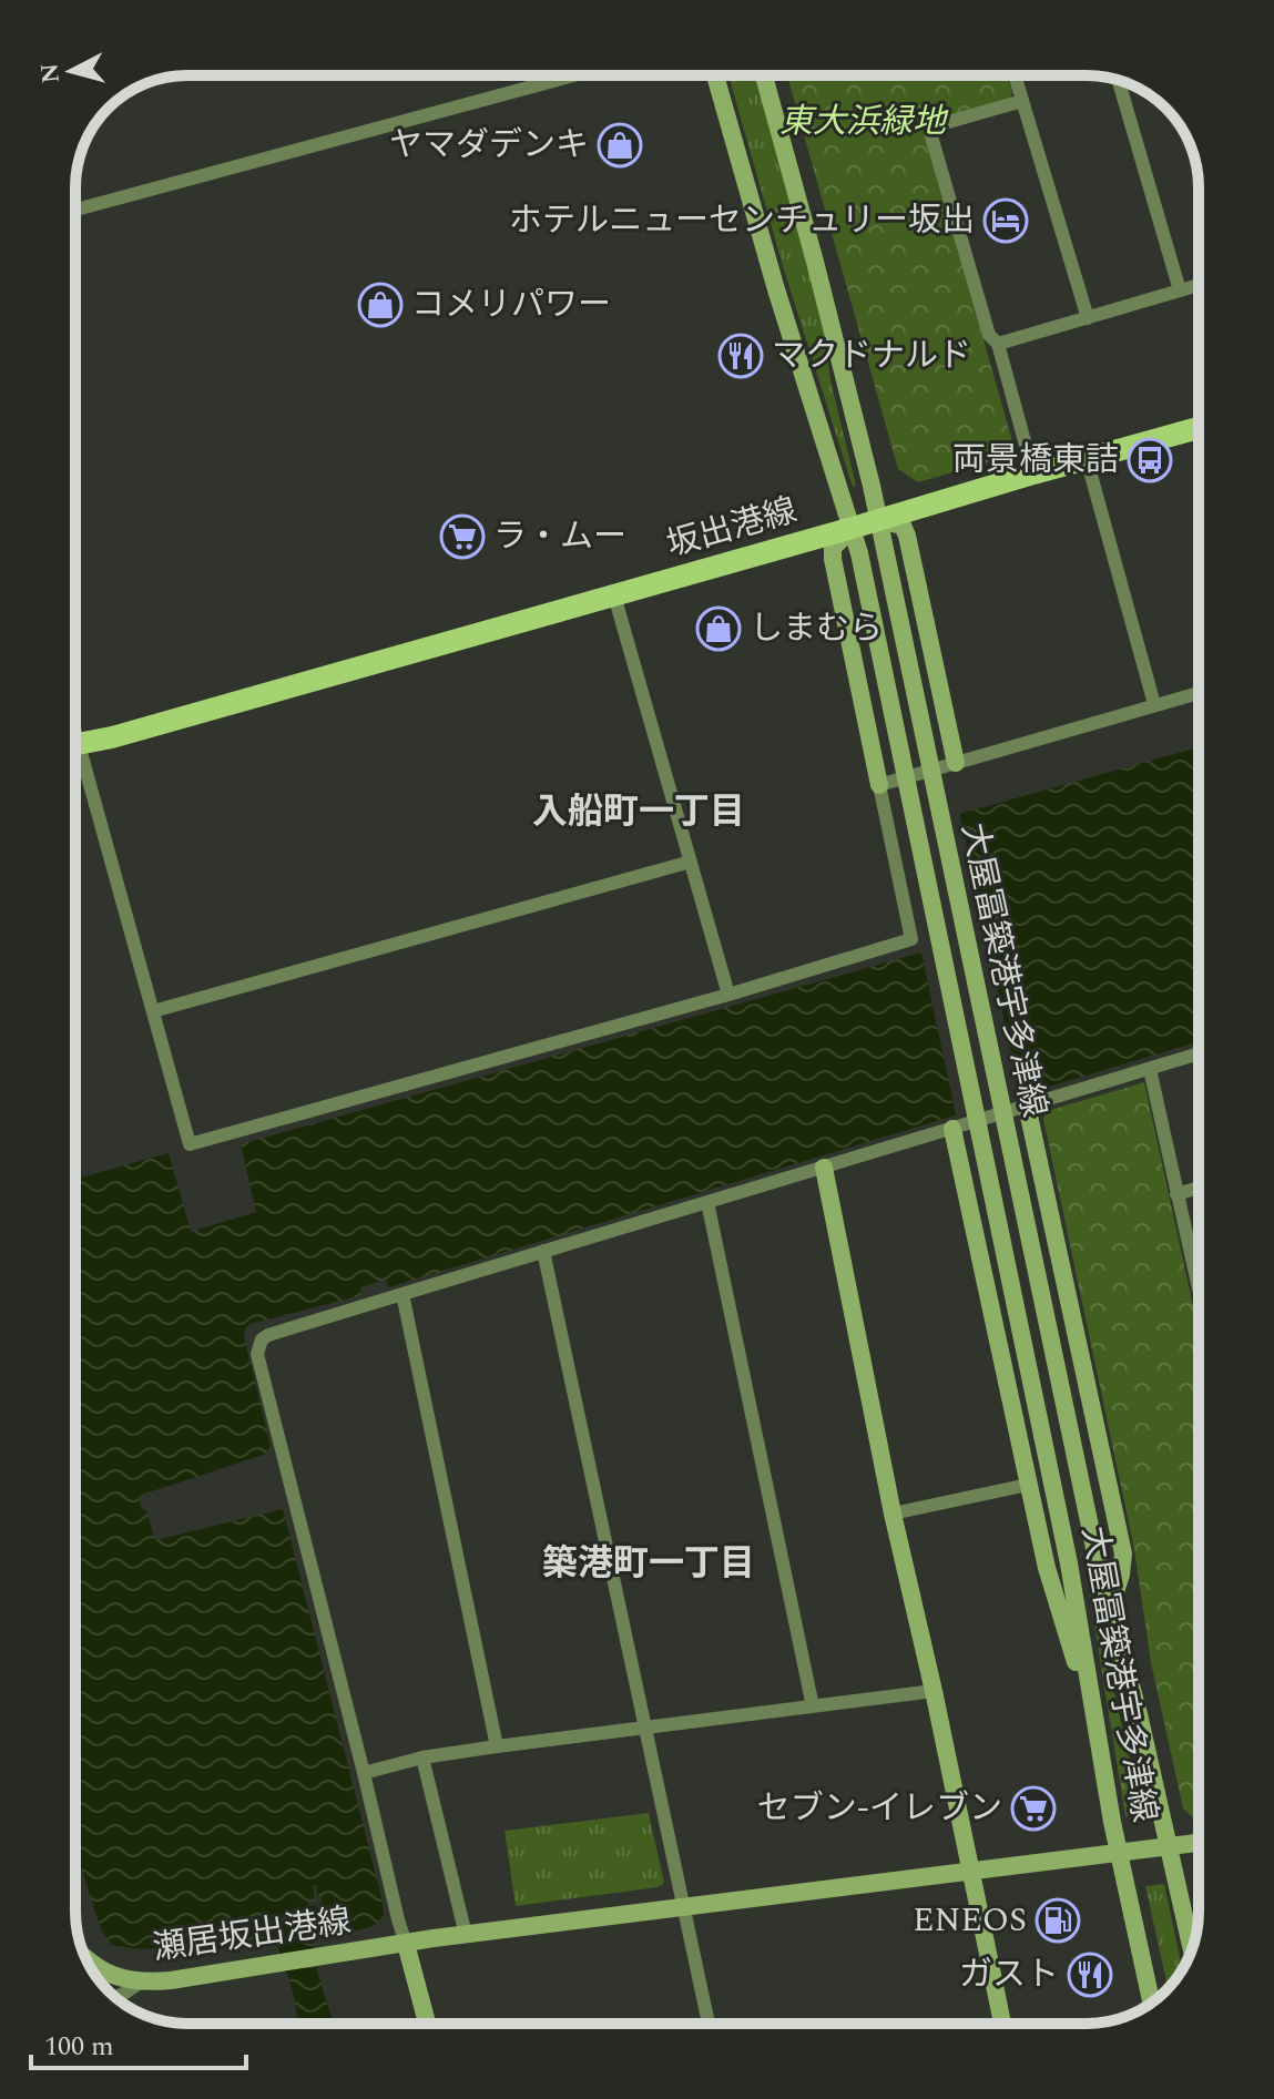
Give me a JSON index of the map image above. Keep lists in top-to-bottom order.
{
  "streets": {
    "main road": ["坂出港線", "大屋冨築港宇多津線", "瀬居坂出港線"]
  },
  "crossings": [
    ["坂出港線", "大屋冨築港宇多津線"],
    ["大屋冨築港宇多津線", "瀬居坂出港線"]
  ],
  "districts": ["入船町一丁目", "築港町一丁目"],
  "parks": ["東大浜緑地"],
  "places": {
    "shop": ["ヤマダデンキ", "コメリパワー", "しまむら"],
    "hotel": ["ホテルニューセンチュリー坂出"],
    "restaurant": ["マクドナルド", "ガスト"],
    "bus stop": ["両景橋東詰"],
    "supermarket": ["ラ・ムー", "セブン-イレブン"],
    "fuel station": ["ENEOS"]
  },
  "scale_bar": "100 m",
  "north": "left"
}
